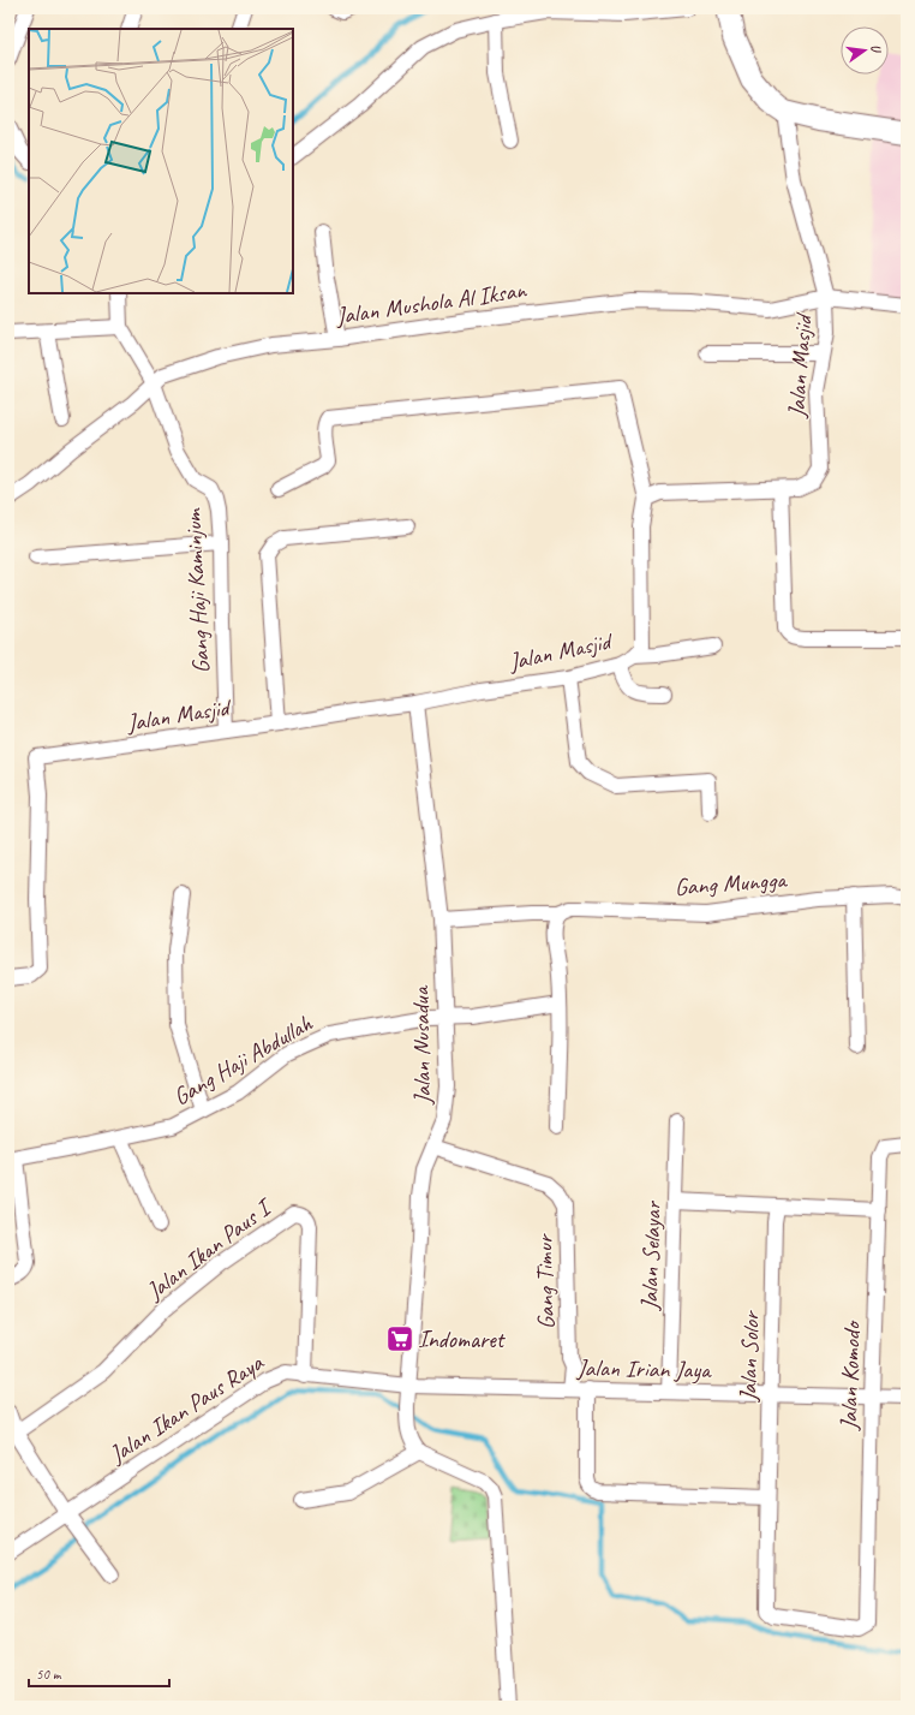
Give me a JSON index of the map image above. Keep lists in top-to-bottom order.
{
  "streets": {
    "street": [
      "Jalan Mushola Al Iksan",
      "Jalan Masjid",
      "Gang Haji Kaminjum",
      "Gang Mungga",
      "Jalan Nusadua",
      "Gang Haji Abdullah",
      "Jalan Ikan Paus I",
      "Jalan Selayar",
      "Gang Timur",
      "Jalan Solor",
      "Jalan Irian Jaya",
      "Jalan Komodo",
      "Jalan Ikan Paus Raya"
    ]
  },
  "crossings": [
    ["Jalan Mushola Al Iksan", "Jalan Masjid"],
    ["Jalan Mushola Al Iksan", "Gang Haji Kaminjum"],
    ["Jalan Masjid", "Gang Haji Kaminjum"],
    ["Jalan Masjid", "Jalan Nusadua"],
    ["Gang Mungga", "Jalan Nusadua"],
    ["Jalan Nusadua", "Gang Haji Abdullah"],
    ["Jalan Nusadua", "Gang Timur"],
    ["Jalan Nusadua", "Jalan Irian Jaya"],
    ["Jalan Nusadua", "Jalan Ikan Paus Raya"],
    ["Jalan Ikan Paus I", "Jalan Ikan Paus Raya"],
    ["Jalan Selayar", "Jalan Irian Jaya"],
    ["Gang Timur", "Jalan Irian Jaya"],
    ["Jalan Solor", "Jalan Irian Jaya"],
    ["Jalan Solor", "Jalan Komodo"],
    ["Jalan Irian Jaya", "Jalan Komodo"],
    ["Jalan Irian Jaya", "Jalan Ikan Paus Raya"]
  ],
  "places": {
    "supermarket": ["Indomaret"]
  },
  "scale_bar": "50 m",
  "north": "right"
}
